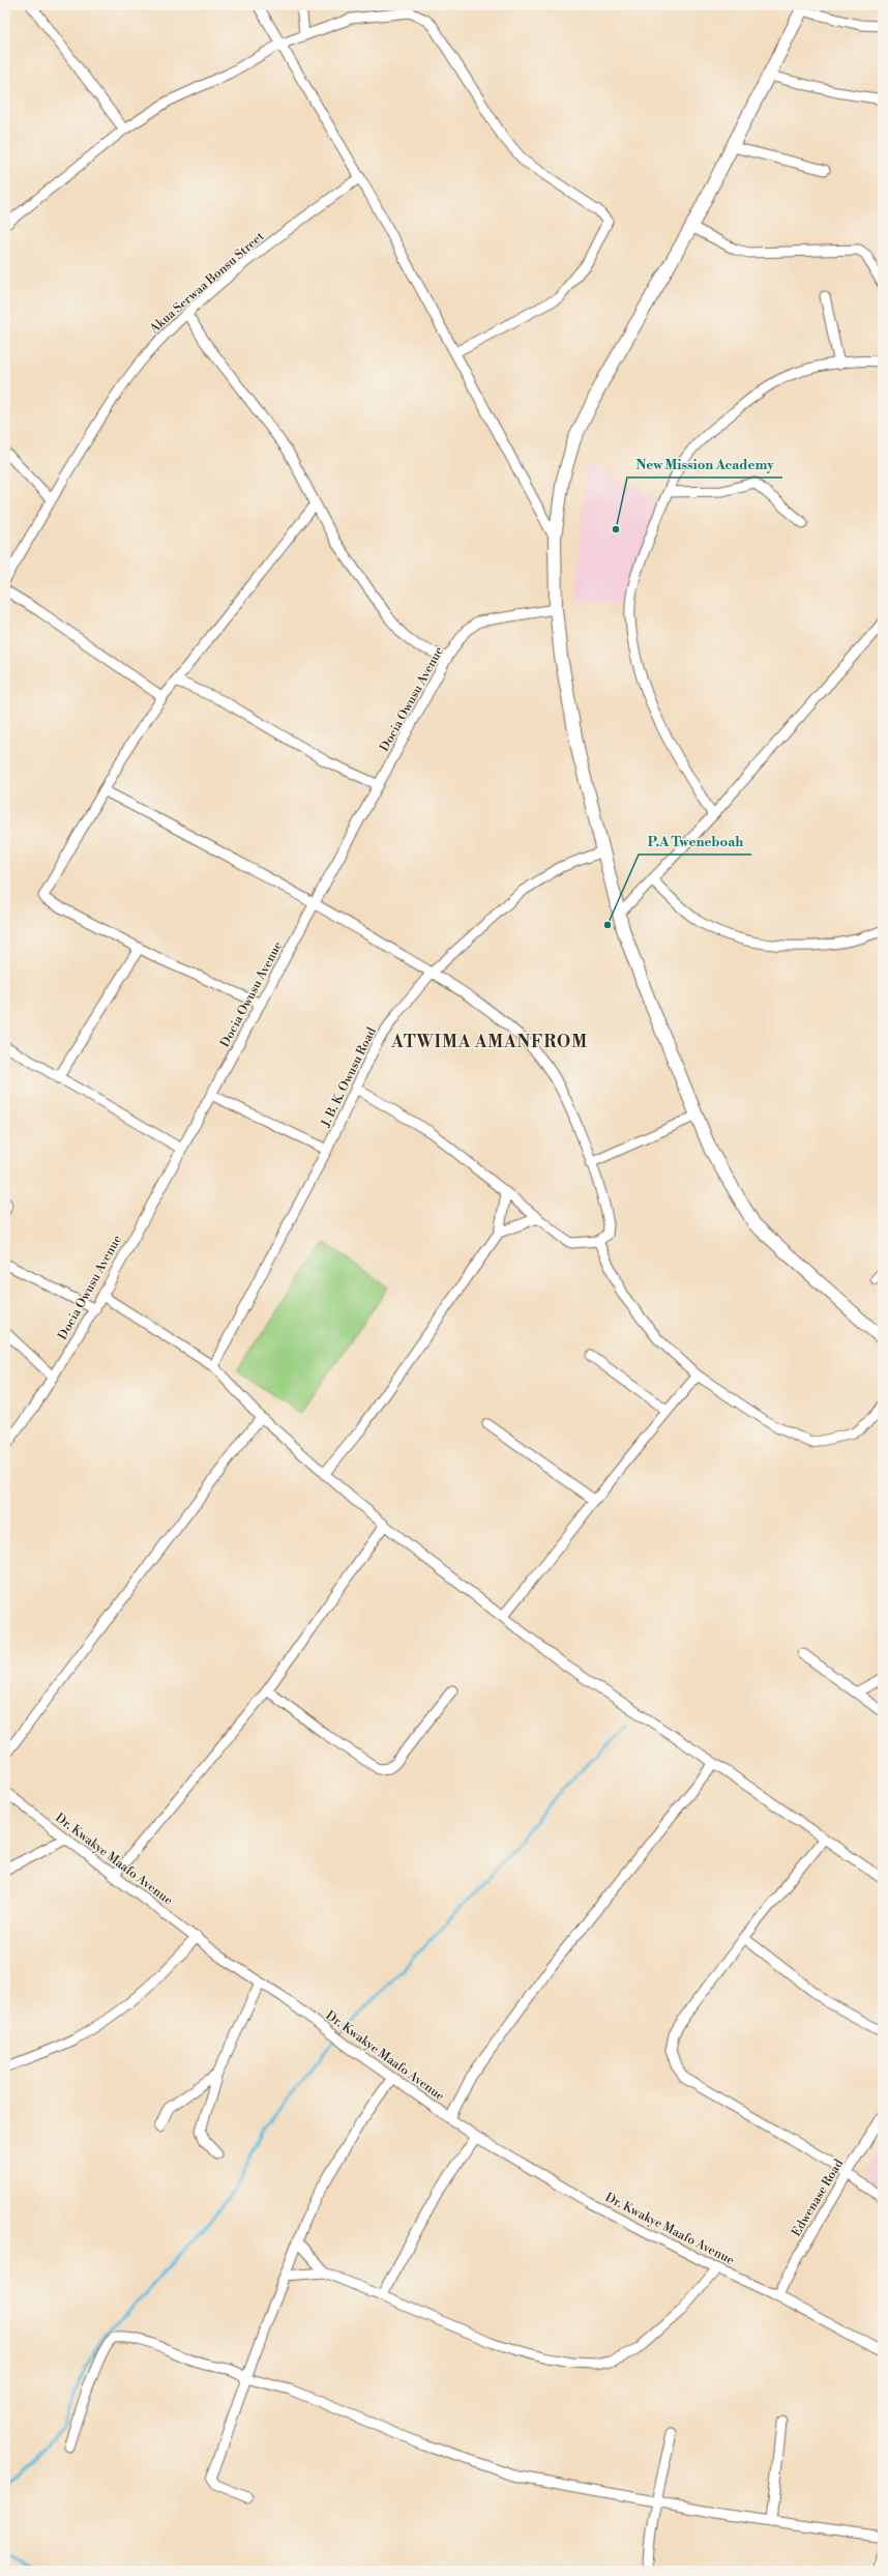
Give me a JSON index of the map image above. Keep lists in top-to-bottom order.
{
  "streets": {
    "street": [
      "Akua Serwaa Bonsu Street",
      "Docia Owusu Avenue",
      "J. B. K. Owusu Road",
      "Dr. Kwakye Maafo Avenue",
      "Edwenase Road"
    ]
  },
  "crossings": [
    ["Dr. Kwakye Maafo Avenue", "Edwenase Road"]
  ],
  "districts": ["ATWIMA AMANFROM"],
  "places": ["New Mission Academy", "P.A Tweneboah"]
}
